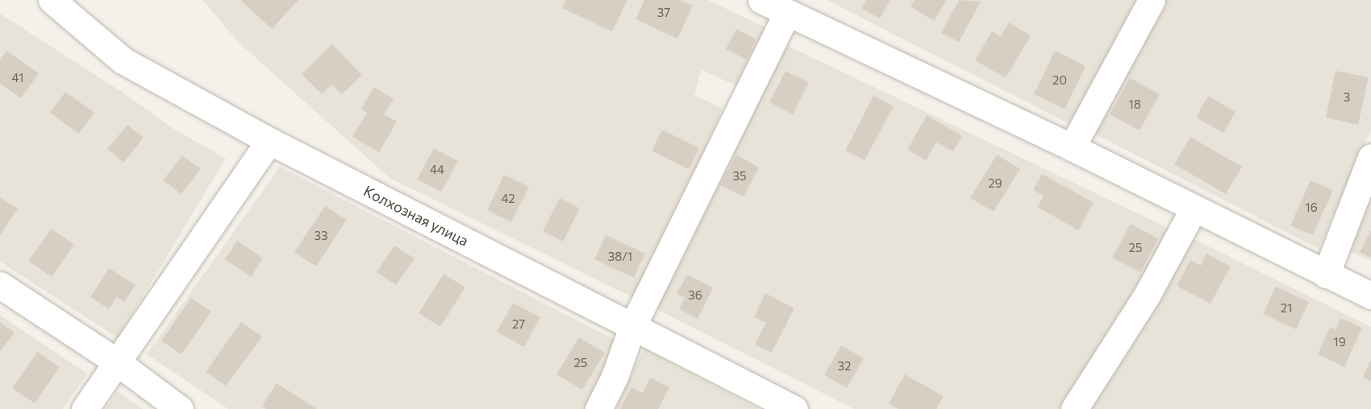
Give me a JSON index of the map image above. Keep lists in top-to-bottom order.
{
  "streets": {
    "street": ["Колхозная улица"]
  },
  "house_numbers": [
    "37",
    "41",
    "20",
    "3",
    "18",
    "44",
    "35",
    "29",
    "42",
    "16",
    "33",
    "25",
    "38/1",
    "36",
    "21",
    "27",
    "19",
    "25",
    "32"
  ]
}
